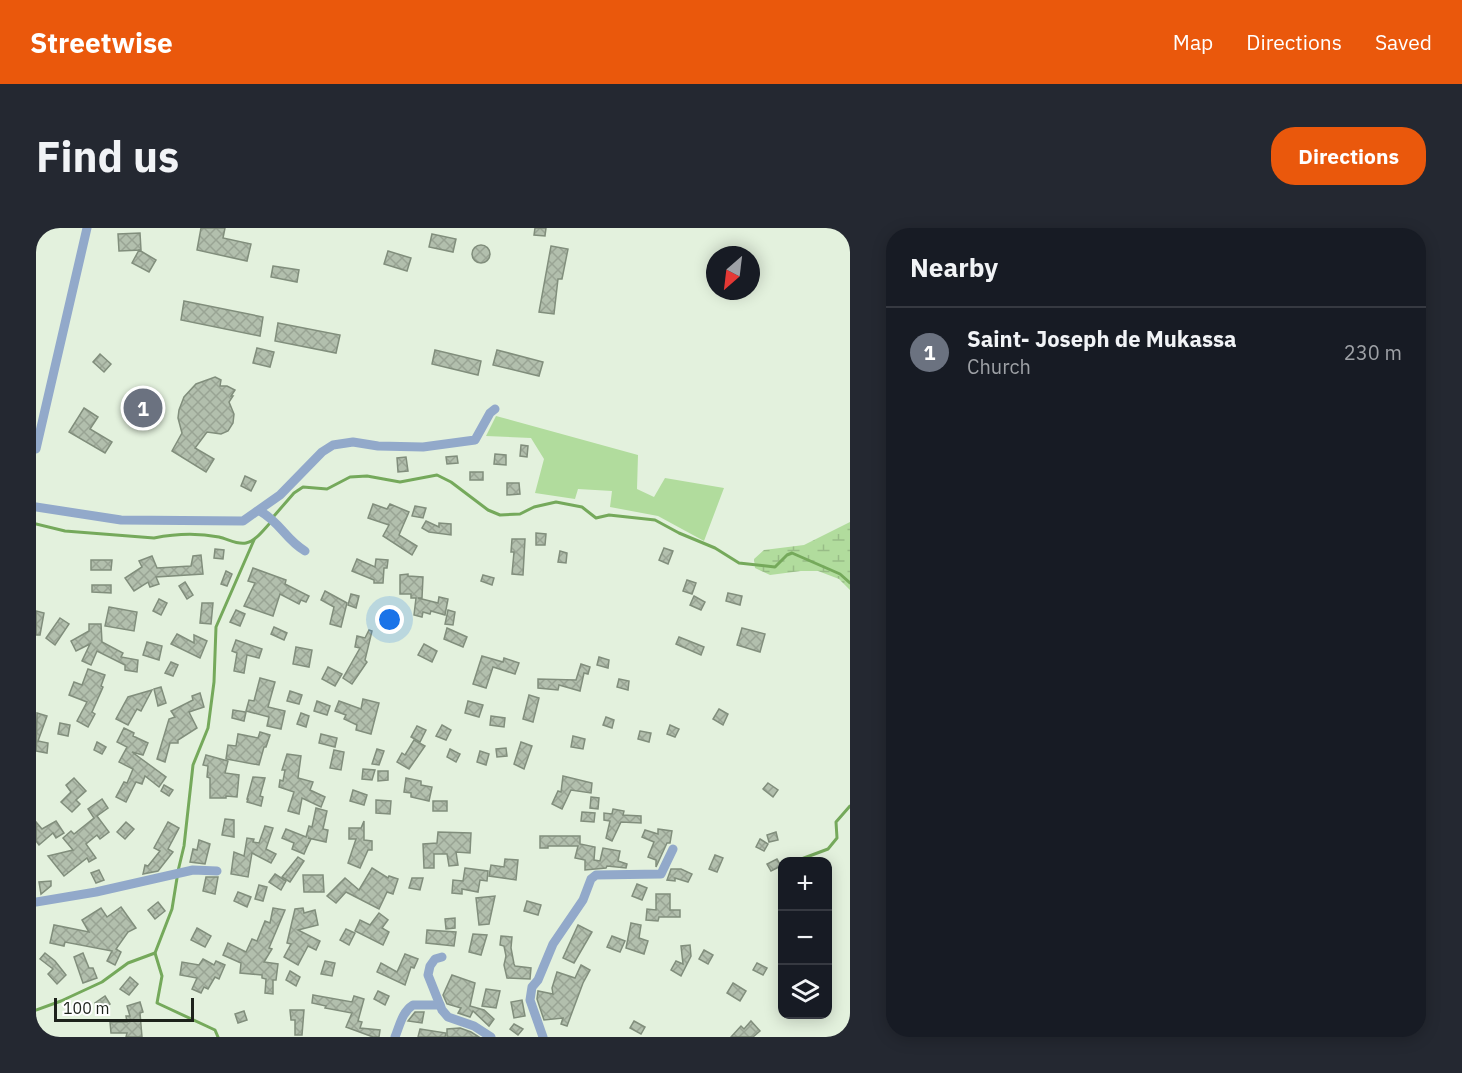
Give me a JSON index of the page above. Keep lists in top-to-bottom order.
{
  "scale_bar": "100 m",
  "north": "bottom left",
  "page": {
    "header": "Streetwise",
    "nav": ["Map", "Directions", "Saved"],
    "buttons": "Directions",
    "title": "Find us",
    "heading": "Nearby",
    "list": [
      {
        "mark": "1",
        "name": "Saint- Joseph de Mukassa",
        "note": "Church",
        "value": "230 m"
      }
    ],
    "pins": "1",
    "map_buttons": ["+", "−"],
    "scale": "100 m"
  }
}
